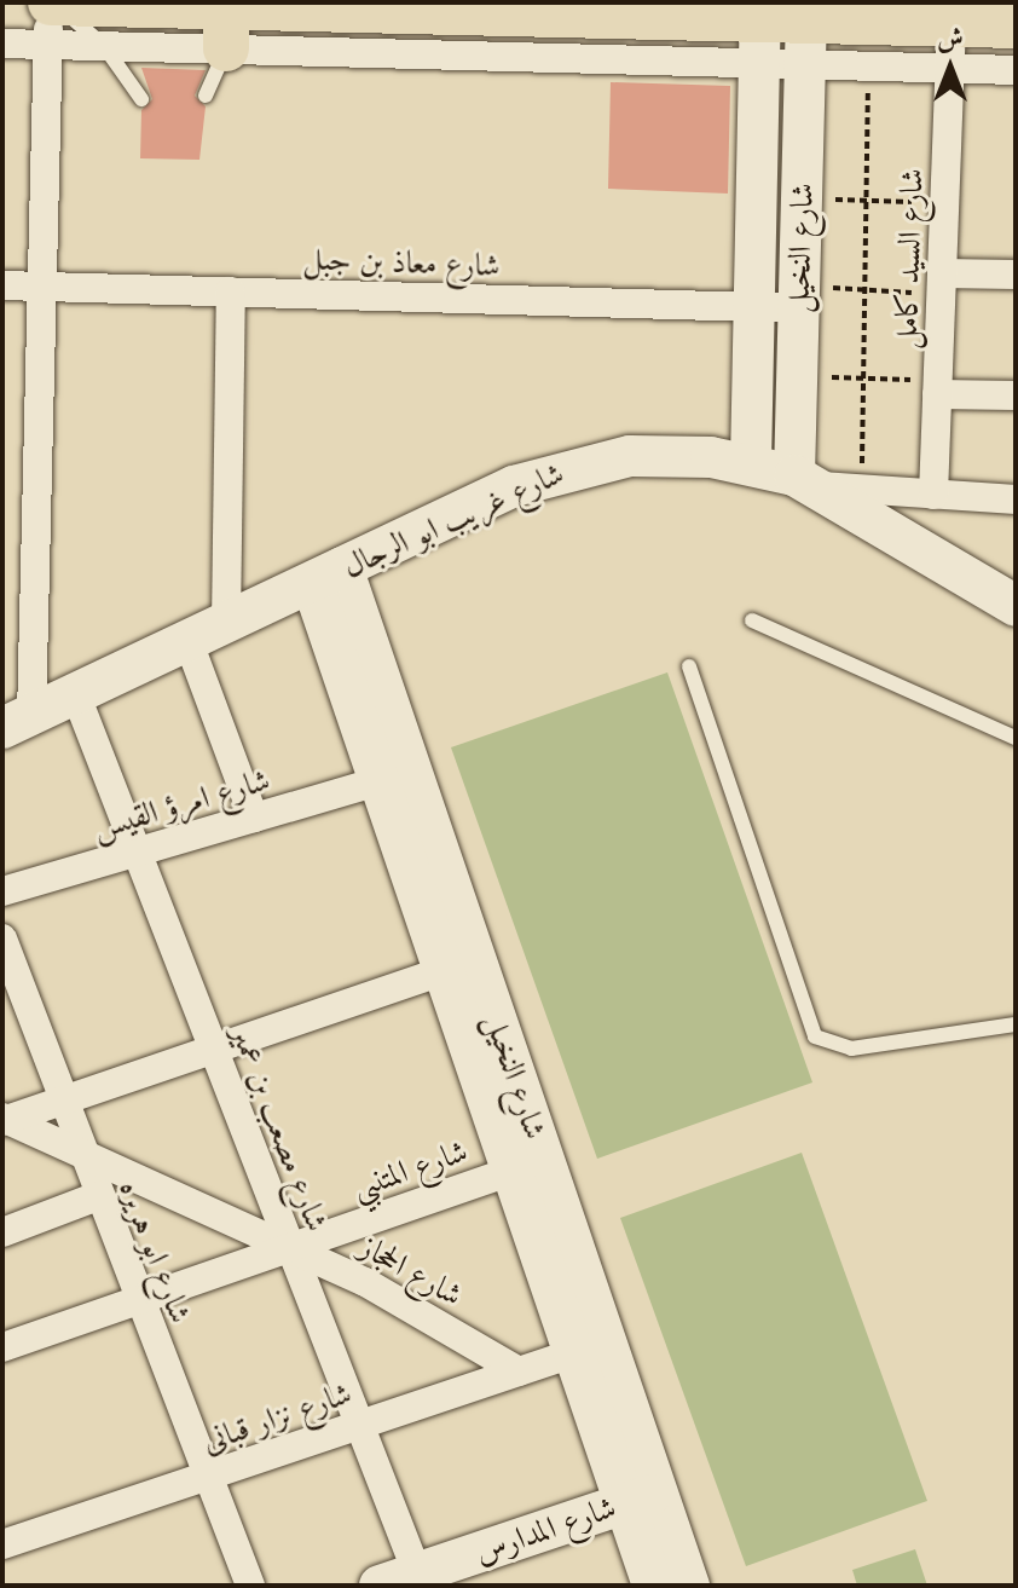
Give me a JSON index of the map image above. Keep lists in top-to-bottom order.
{
  "streets": {
    "main road": ["شارع النخيل", "شارع غريب ابو الرجال", "شارع المدارس"],
    "street": [
      "شارع السيد كامل",
      "شارع معاذ بن جبل",
      "شارع امرؤ القيس",
      "شارع مصعب بن عمير",
      "شارع المتنبي",
      "شارع ابو هريره",
      "شارع الحجاز",
      "شارع نزار قبانى"
    ]
  },
  "crossings": [
    ["شارع النخيل", "شارع معاذ بن جبل"],
    ["شارع النخيل", "شارع غريب ابو الرجال"],
    ["شارع النخيل", "شارع امرؤ القيس"],
    ["شارع النخيل", "شارع المتنبي"],
    ["شارع النخيل", "شارع نزار قبانى"],
    ["شارع النخيل", "شارع المدارس"],
    ["شارع غريب ابو الرجال", "شارع مصعب بن عمير"],
    ["شارع امرؤ القيس", "شارع مصعب بن عمير"],
    ["شارع مصعب بن عمير", "شارع المتنبي"],
    ["شارع مصعب بن عمير", "شارع الحجاز"],
    ["شارع مصعب بن عمير", "شارع نزار قبانى"],
    ["شارع مصعب بن عمير", "شارع المدارس"],
    ["شارع المتنبي", "شارع ابو هريره"],
    ["شارع المتنبي", "شارع الحجاز"],
    ["شارع ابو هريره", "شارع الحجاز"],
    ["شارع ابو هريره", "شارع نزار قبانى"],
    ["شارع الحجاز", "شارع نزار قبانى"]
  ],
  "north": "top"
}
